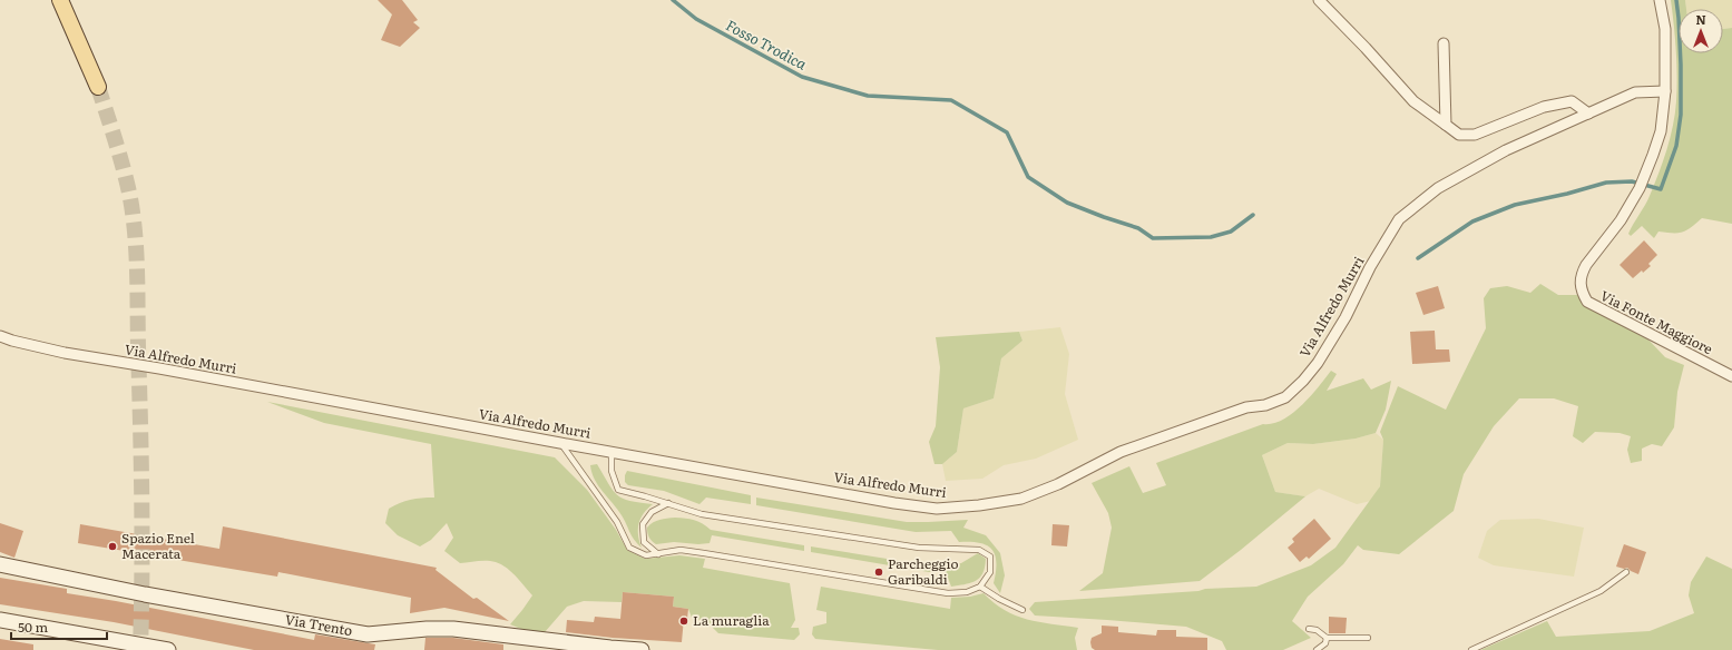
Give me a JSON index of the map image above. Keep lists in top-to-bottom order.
{
  "streets": {
    "main road": ["Via Trento"],
    "street": ["Via Alfredo Murri", "Via Fonte Maggiore"]
  },
  "crossings": [
    ["Via Alfredo Murri", "Via Fonte Maggiore"]
  ],
  "water": ["Fosso Trodica"],
  "places": ["Spazio Enel Macerata", "Parcheggio Garibaldi", "La muraglia"],
  "scale_bar": "50 m",
  "north": "top"
}
